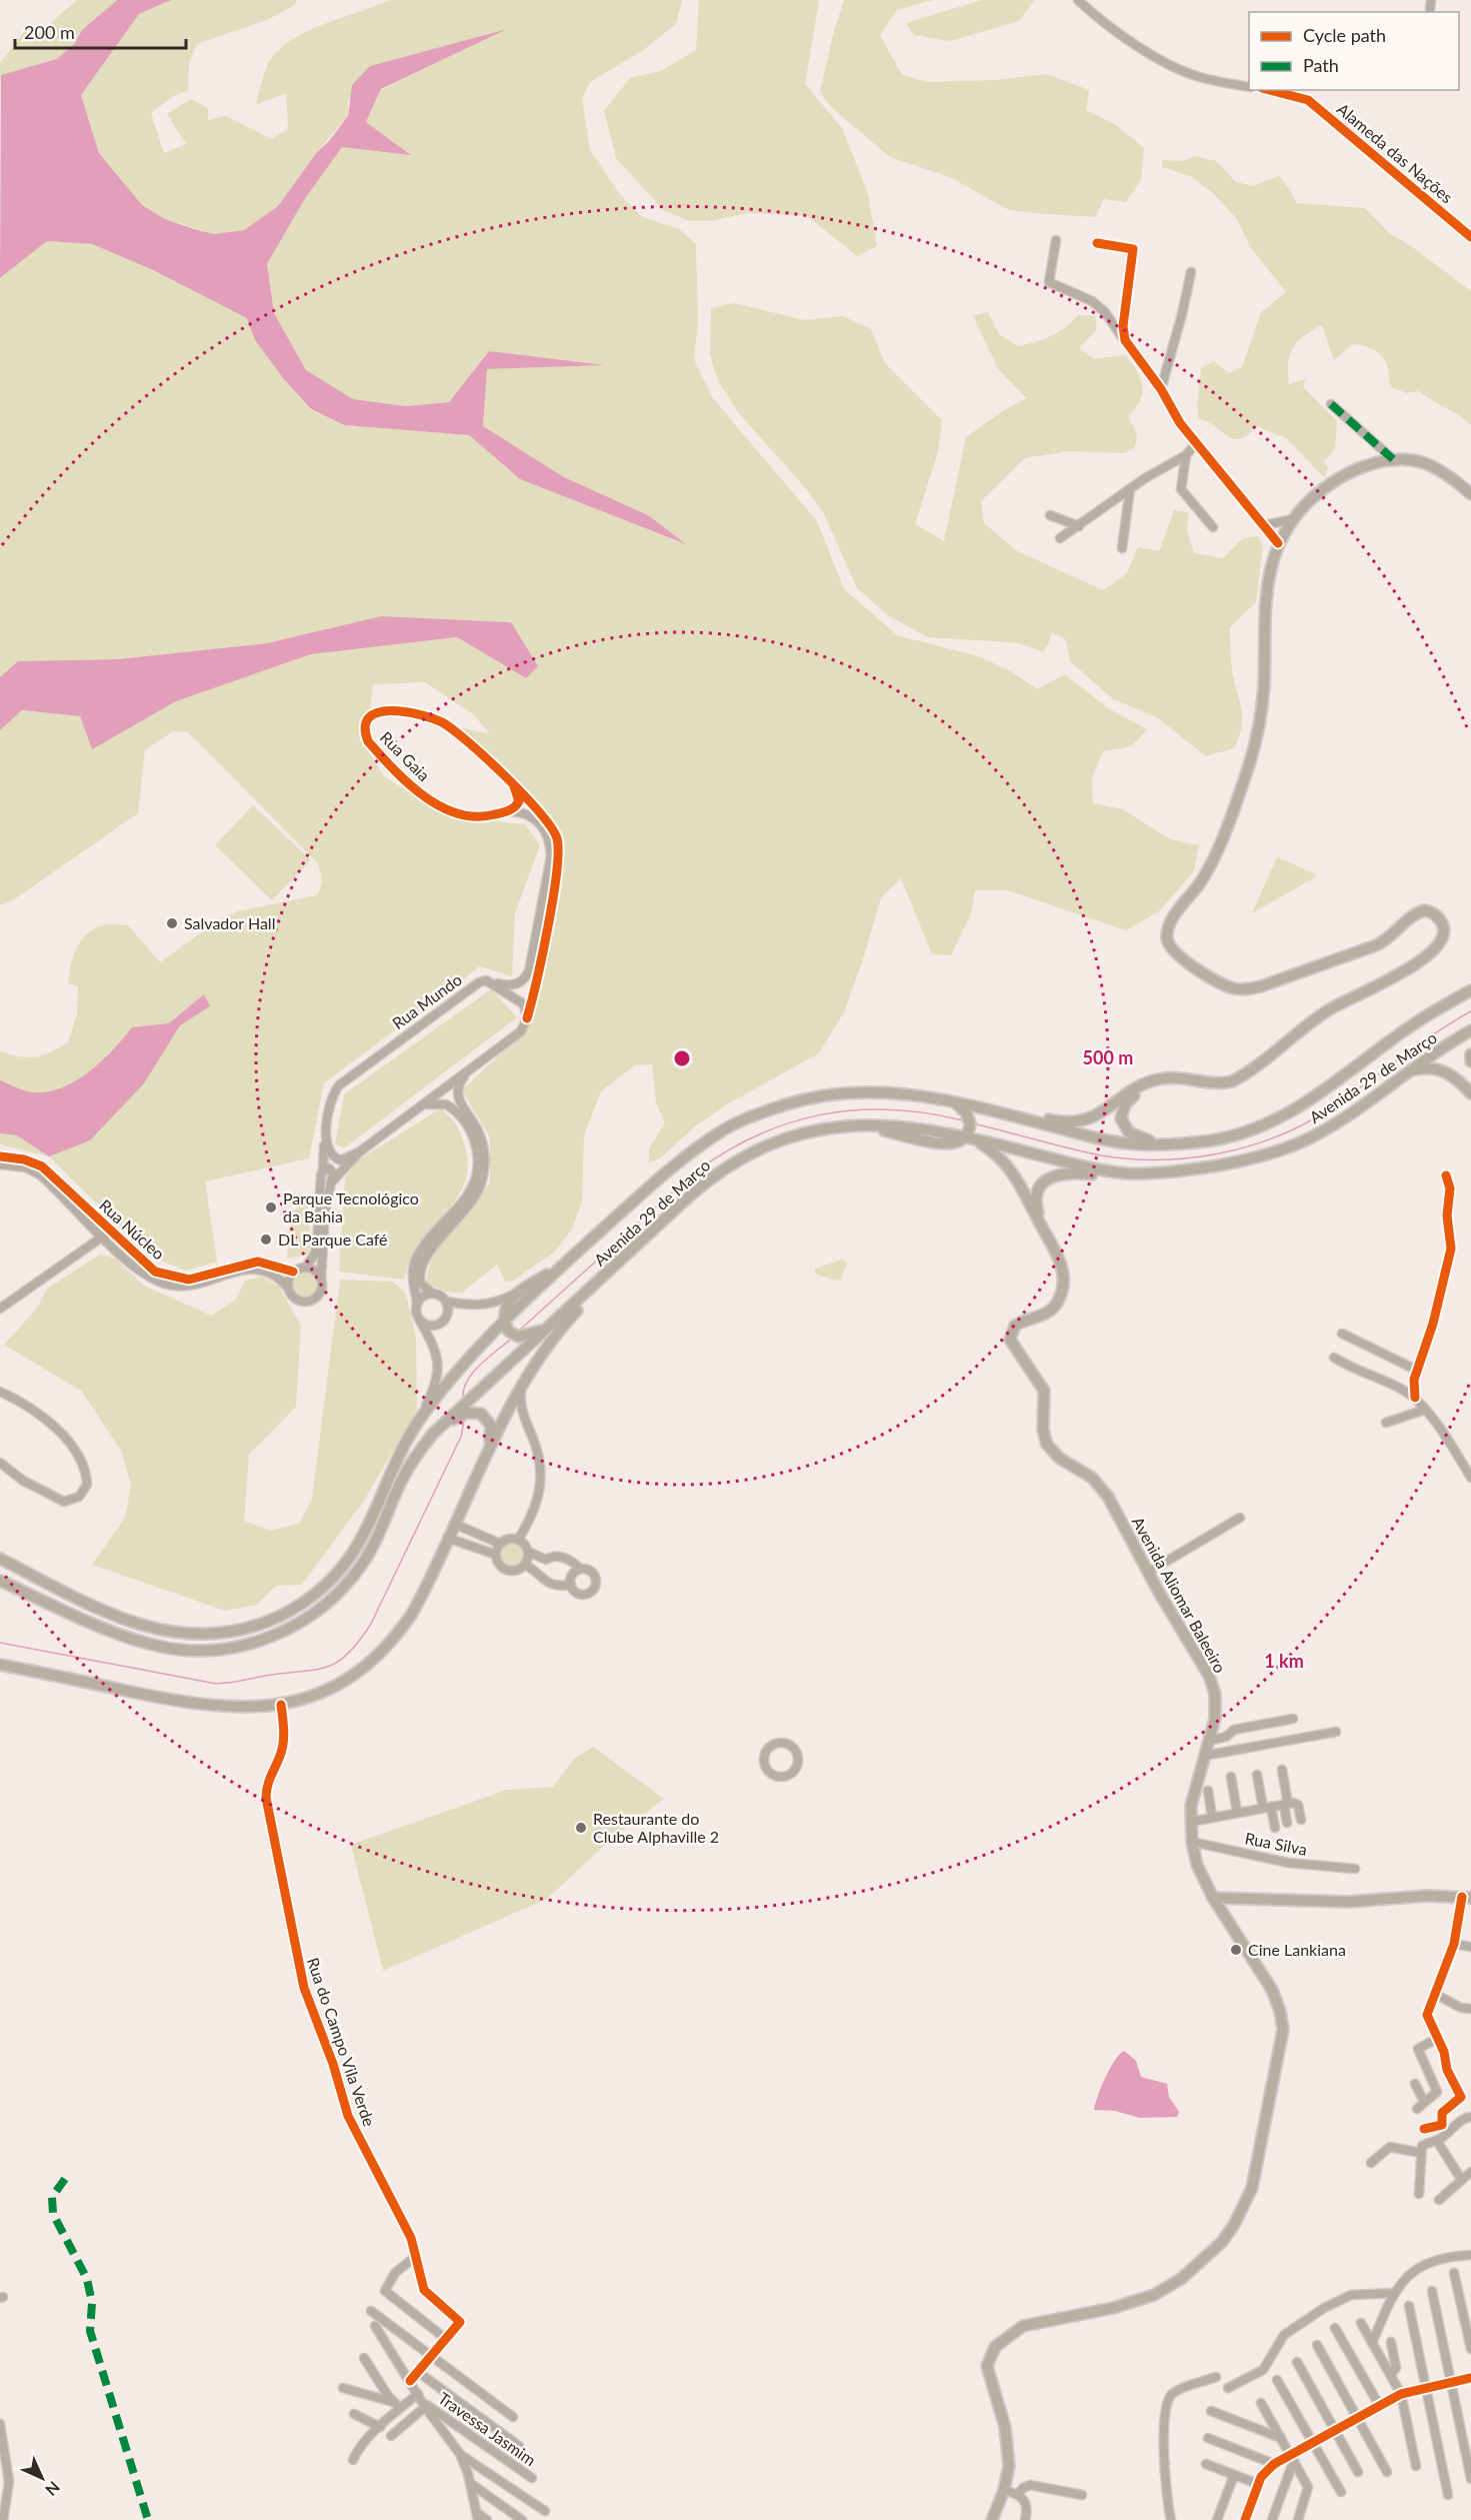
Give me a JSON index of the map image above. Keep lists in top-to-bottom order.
{
  "streets": {
    "main road": ["Avenida 29 de Março", "Avenida Aliomar Baleeiro"],
    "street": [
      "Alameda das Nações",
      "Rua Gaia",
      "Rua Mundo",
      "Rua Núcleo",
      "Rua Silva",
      "Rua do Campo Vila Verde",
      "Travessa Jasmim"
    ]
  },
  "crossings": [
    ["Rua Gaia", "Rua Mundo"],
    ["Rua Mundo", "Rua Núcleo"],
    ["Avenida 29 de Março", "Avenida Aliomar Baleeiro"],
    ["Avenida Aliomar Baleeiro", "Rua Silva"]
  ],
  "places": [
    "Salvador Hall",
    "Parque Tecnológico da Bahia",
    "DL Parque Café",
    "Restaurante do Clube Alphaville 2",
    "Cine Lankiana"
  ],
  "legend": ["Cycle path", "Path"],
  "scale_bar": "200 m",
  "north": "bottom right",
  "rings": ["500 m", "1 km"]
}
